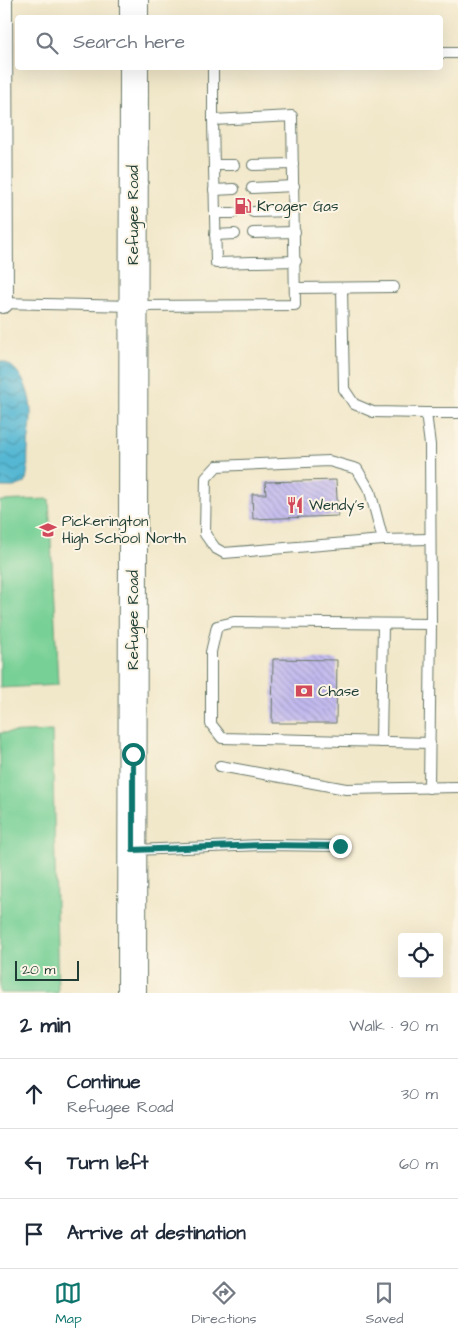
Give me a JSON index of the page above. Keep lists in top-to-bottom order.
{
  "streets": {
    "main road": ["Refugee Road"]
  },
  "places": {
    "fuel station": ["Kroger Gas"],
    "restaurant": ["Wendy's"],
    "school or university": ["Pickerington High School North"],
    "bank": ["Chase"]
  },
  "scale_bar": "20 m",
  "page": {
    "search": "Search here",
    "scale": "20 m",
    "heading": ["2 min", "Walk · 90 m"],
    "list": [
      ["Continue", "Refugee Road", "30 m"],
      ["Turn left", "60 m"],
      "Arrive at destination"
    ],
    "nav": ["Map", "Directions", "Saved"]
  }
}
